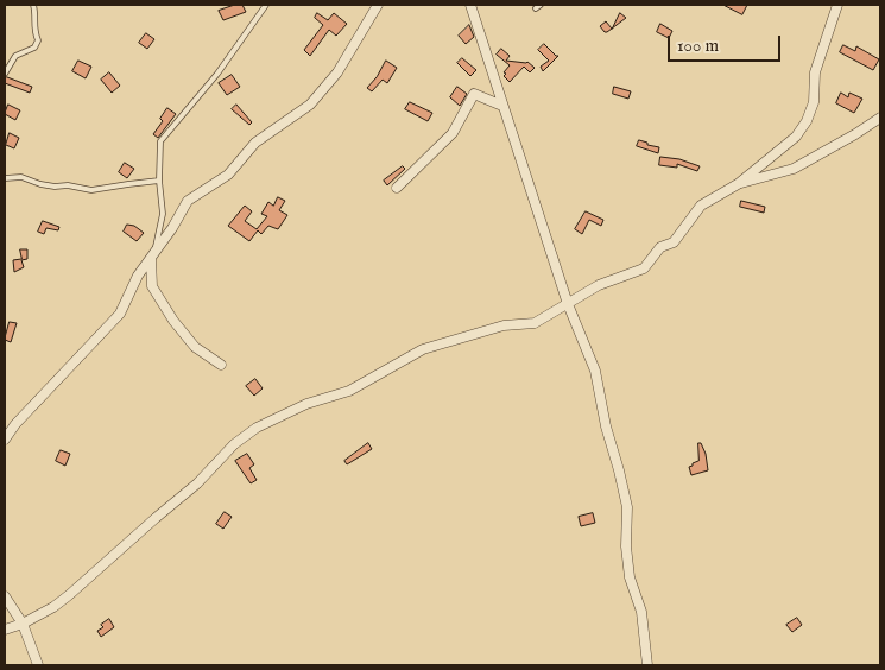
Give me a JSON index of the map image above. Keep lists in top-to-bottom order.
{
  "scale_bar": "100 m"
}
